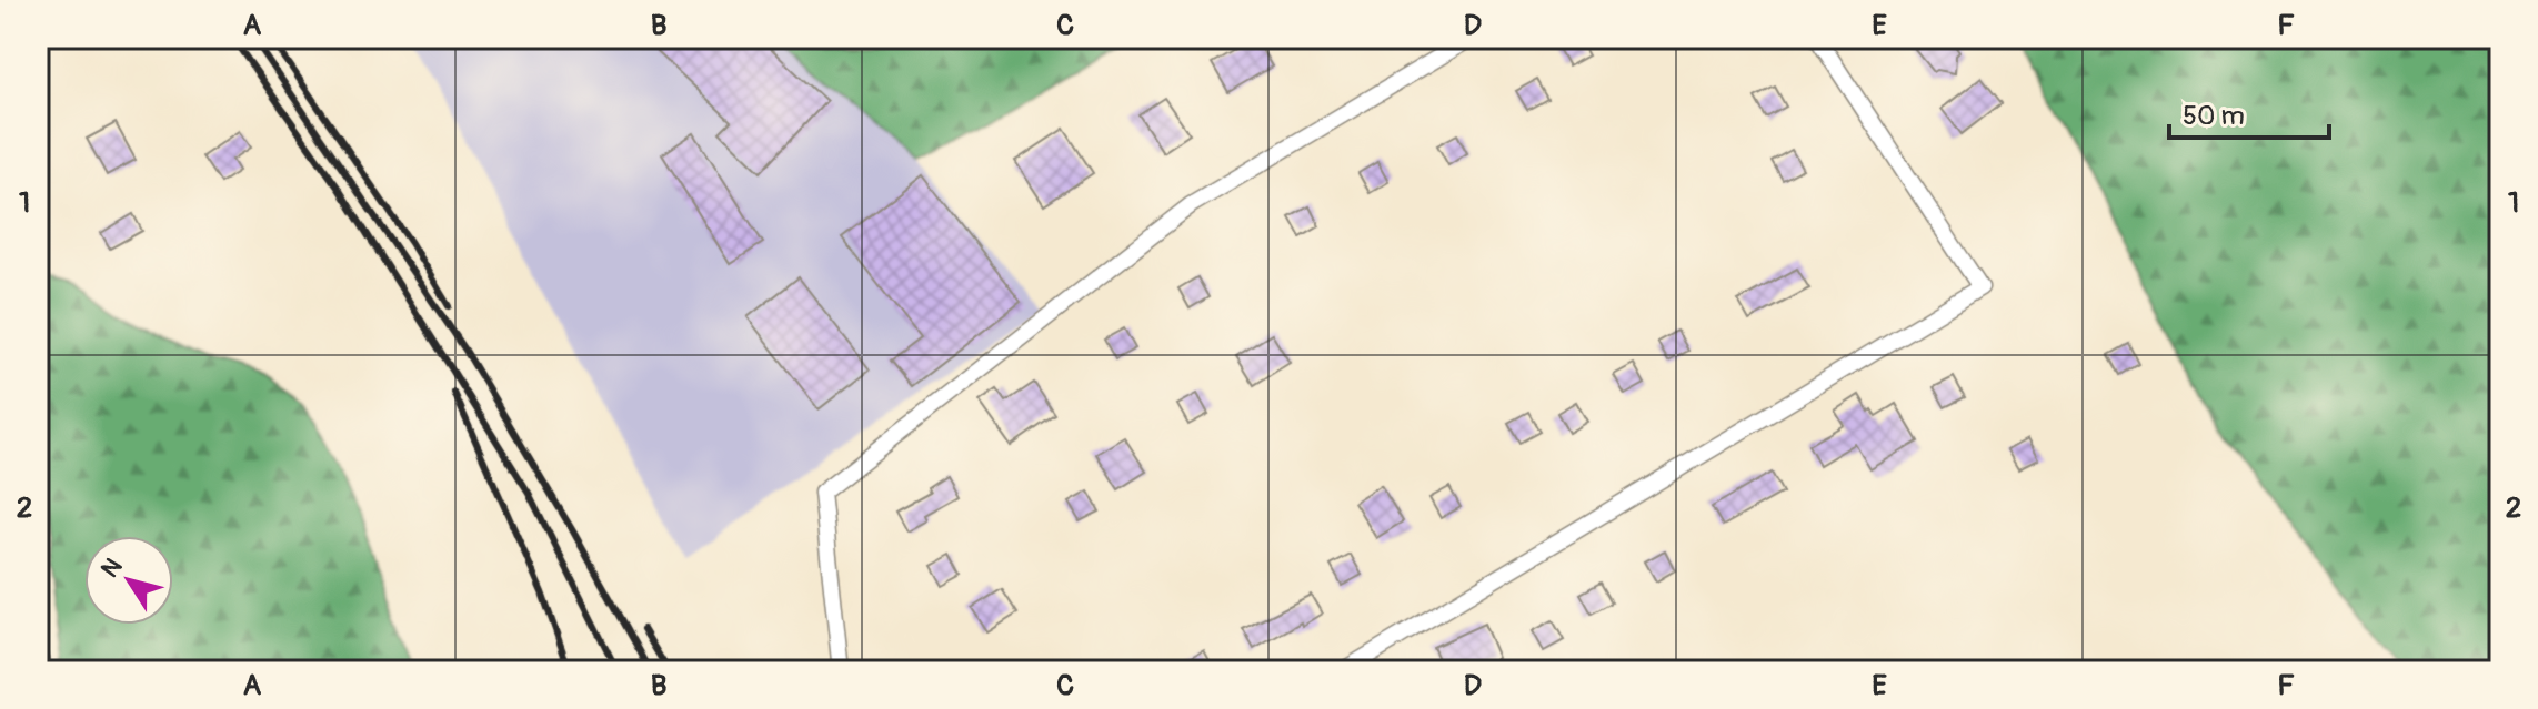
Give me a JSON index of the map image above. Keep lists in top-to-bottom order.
{
  "scale_bar": "50 m",
  "north": "top left",
  "grid": {
    "columns": [
      "A",
      "B",
      "C",
      "D",
      "E",
      "F"
    ],
    "rows": ["1", "2"]
  }
}
